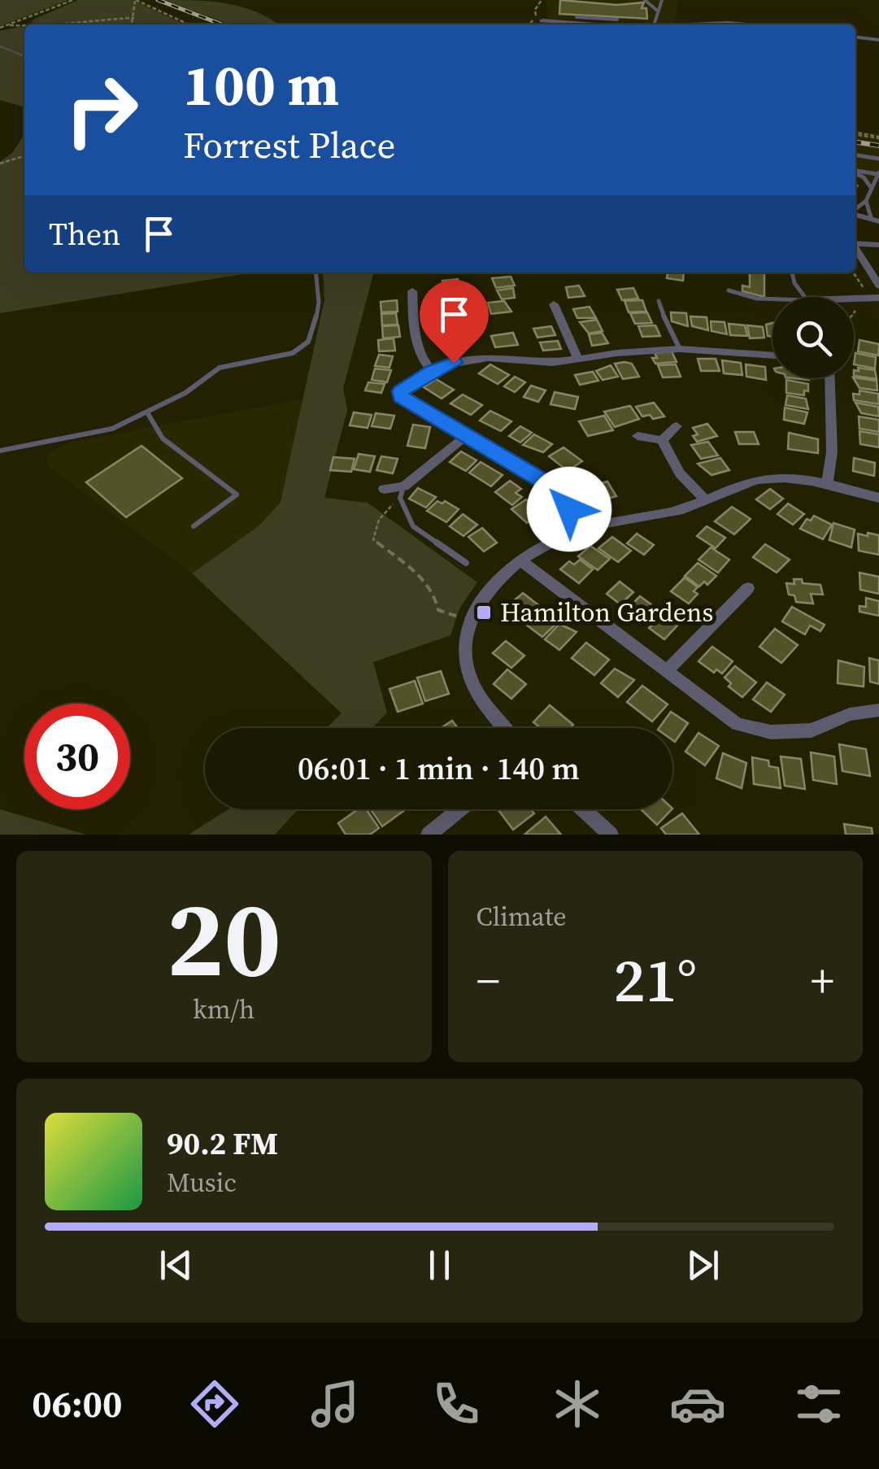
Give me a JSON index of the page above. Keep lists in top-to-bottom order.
{
  "places": {
    "transit": ["Hamilton Gardens"]
  },
  "page": {
    "turn": ["100 m", "Forrest Place"],
    "then": "Then",
    "limit": "30",
    "trip": "06:01 · 1 min · 140 m",
    "tile": [
      ["20", "km/h"],
      "Climate"
    ],
    "heat": ["−", "21°", "+"],
    "song": ["90.2 FM", "Music"],
    "tabs": "06:00"
  }
}
